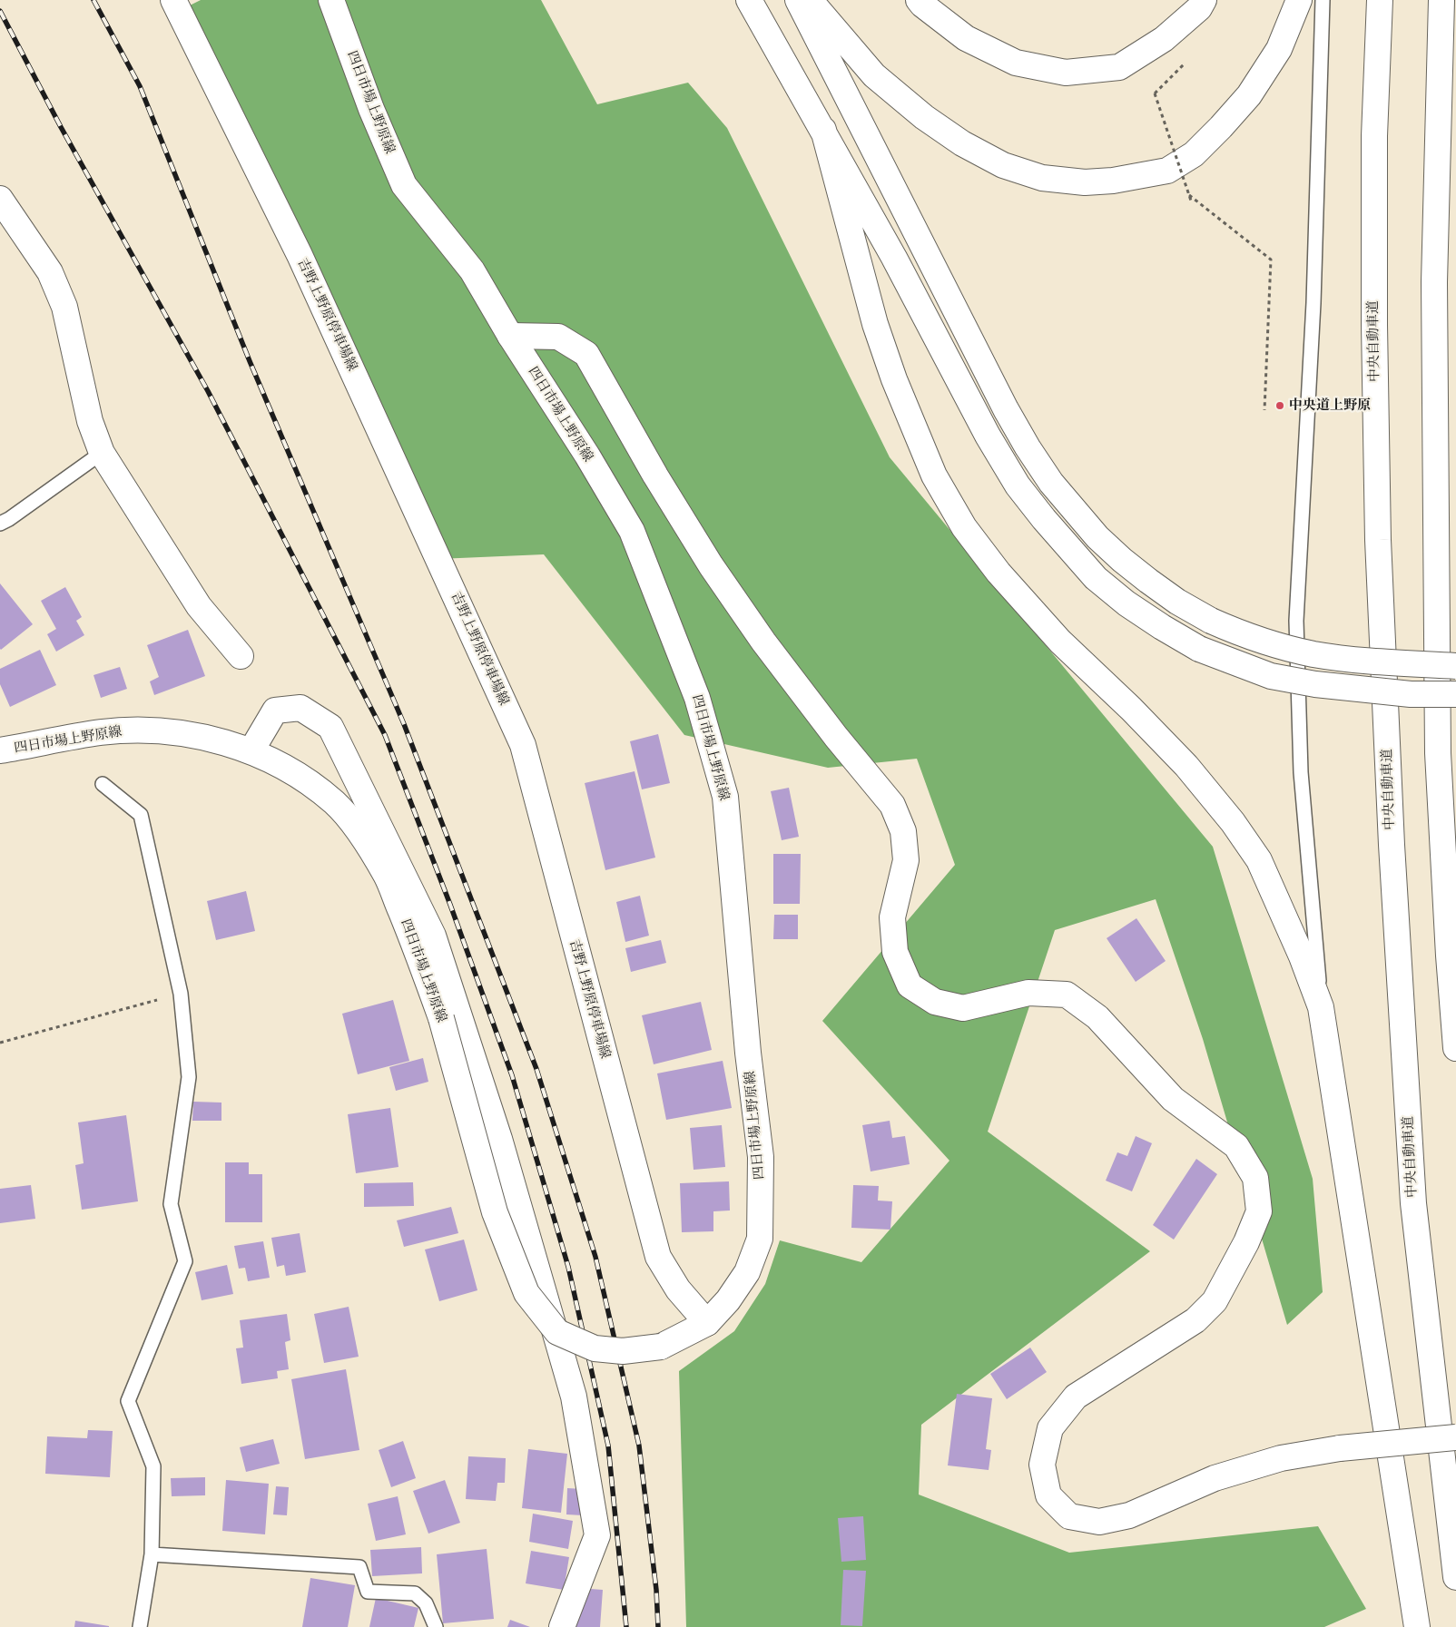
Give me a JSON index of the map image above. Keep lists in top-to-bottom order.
{
  "streets": {
    "main road": ["四日市場上野原線", "吉野上野原停車場線", "中央自動車道"]
  },
  "crossings": [
    ["四日市場上野原線", "吉野上野原停車場線"]
  ],
  "places": ["中央道上野原"]
}
